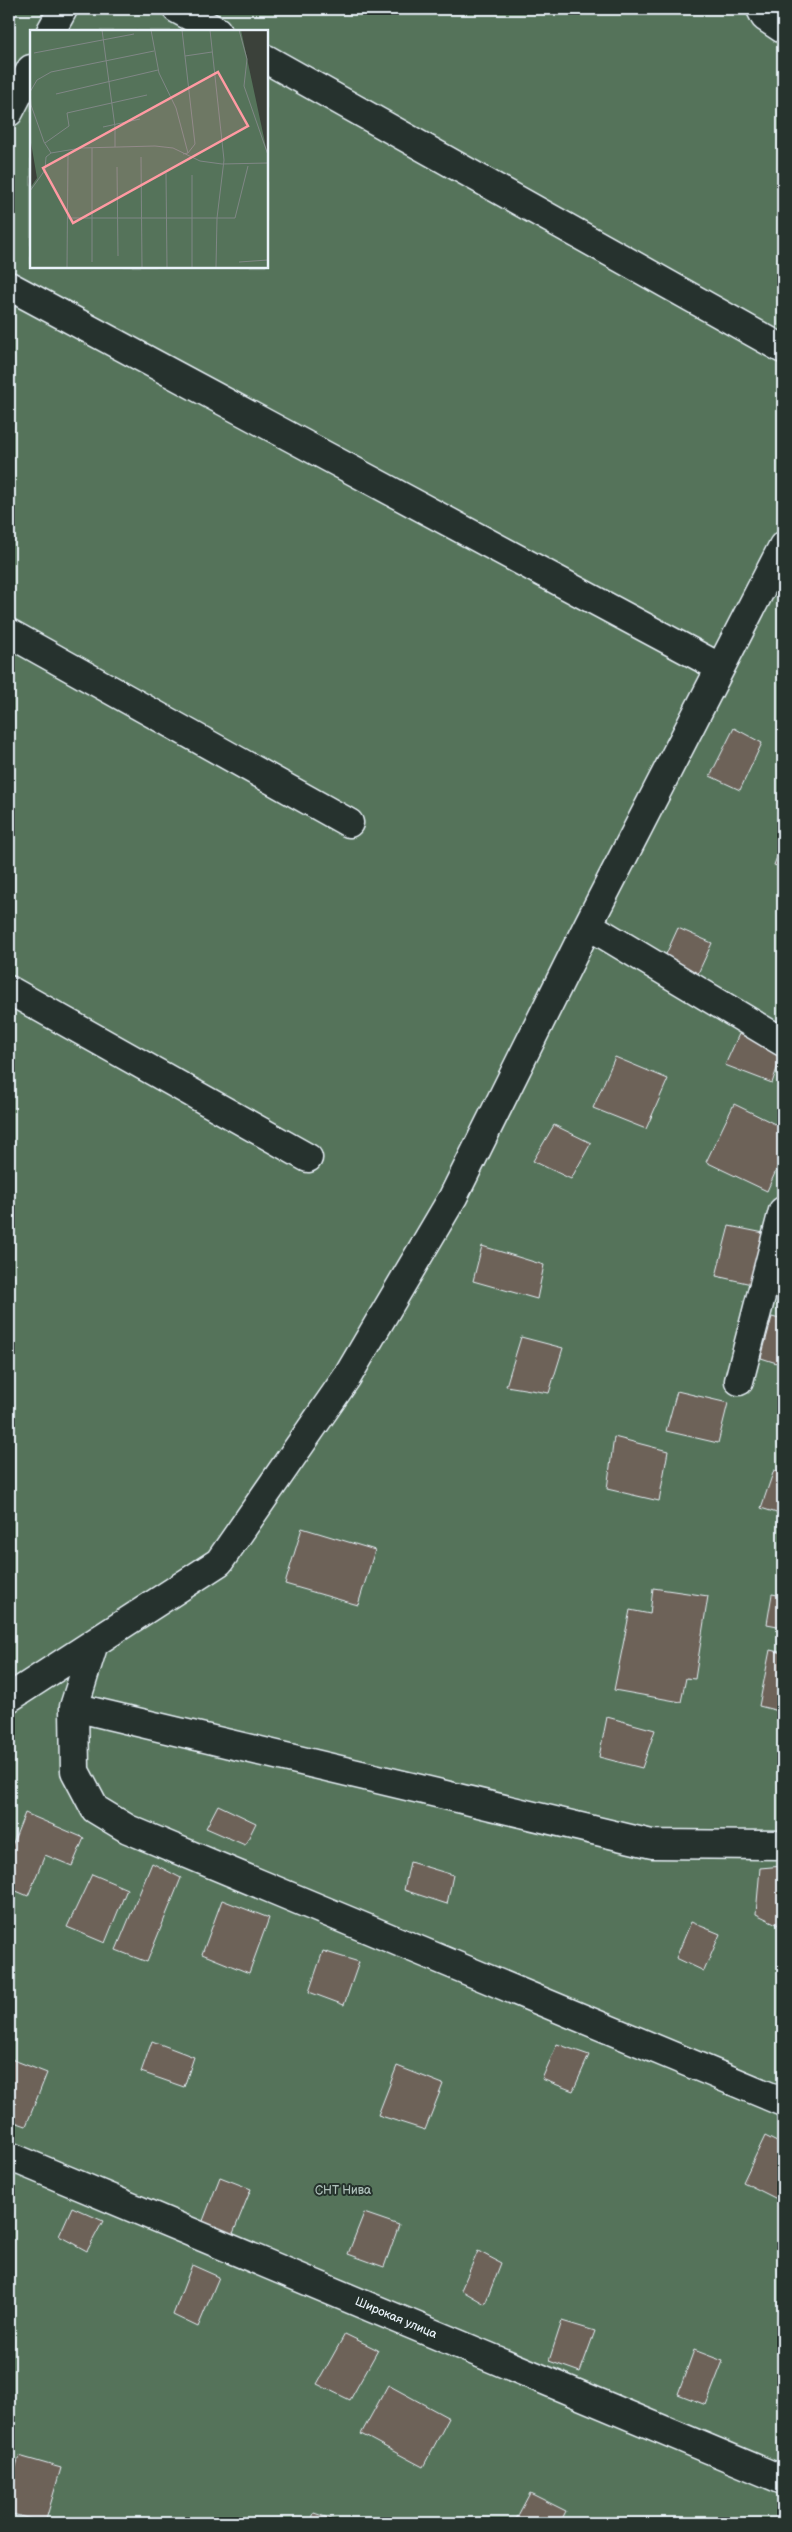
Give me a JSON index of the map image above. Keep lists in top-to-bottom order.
{
  "streets": {
    "street": ["Широкая улица"]
  },
  "parks": ["СНТ Нива"]
}
